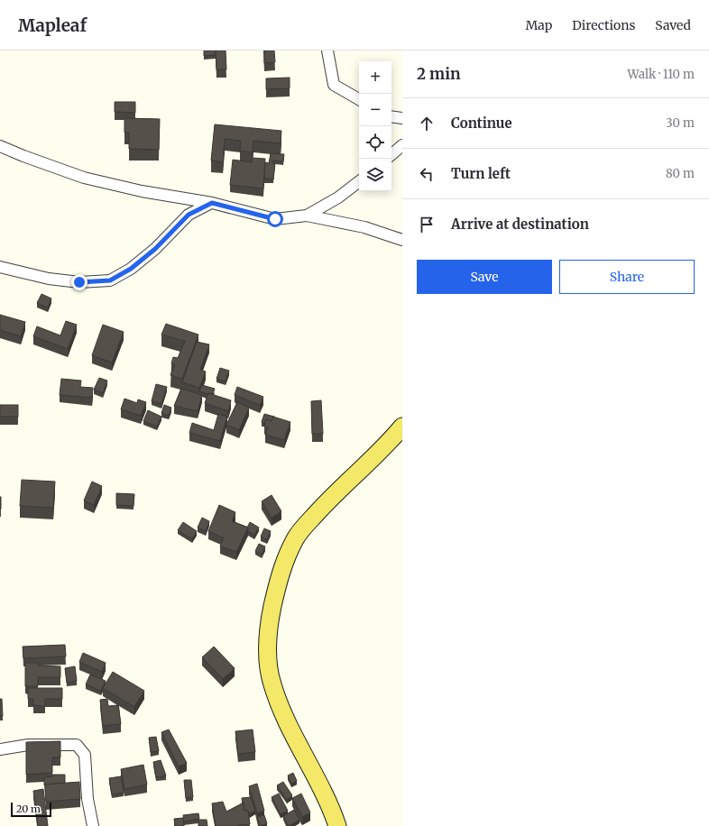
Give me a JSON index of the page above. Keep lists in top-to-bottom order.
{
  "scale_bar": "20 m",
  "page": {
    "header": "Mapleaf",
    "nav": ["Map", "Directions", "Saved"],
    "heading": ["2 min", "Walk · 110 m"],
    "map_buttons": ["+", "−"],
    "list": [
      ["Continue", "30 m"],
      ["Turn left", "80 m"],
      "Arrive at destination"
    ],
    "buttons": ["Save", "Share"],
    "scale": "20 m"
  }
}
